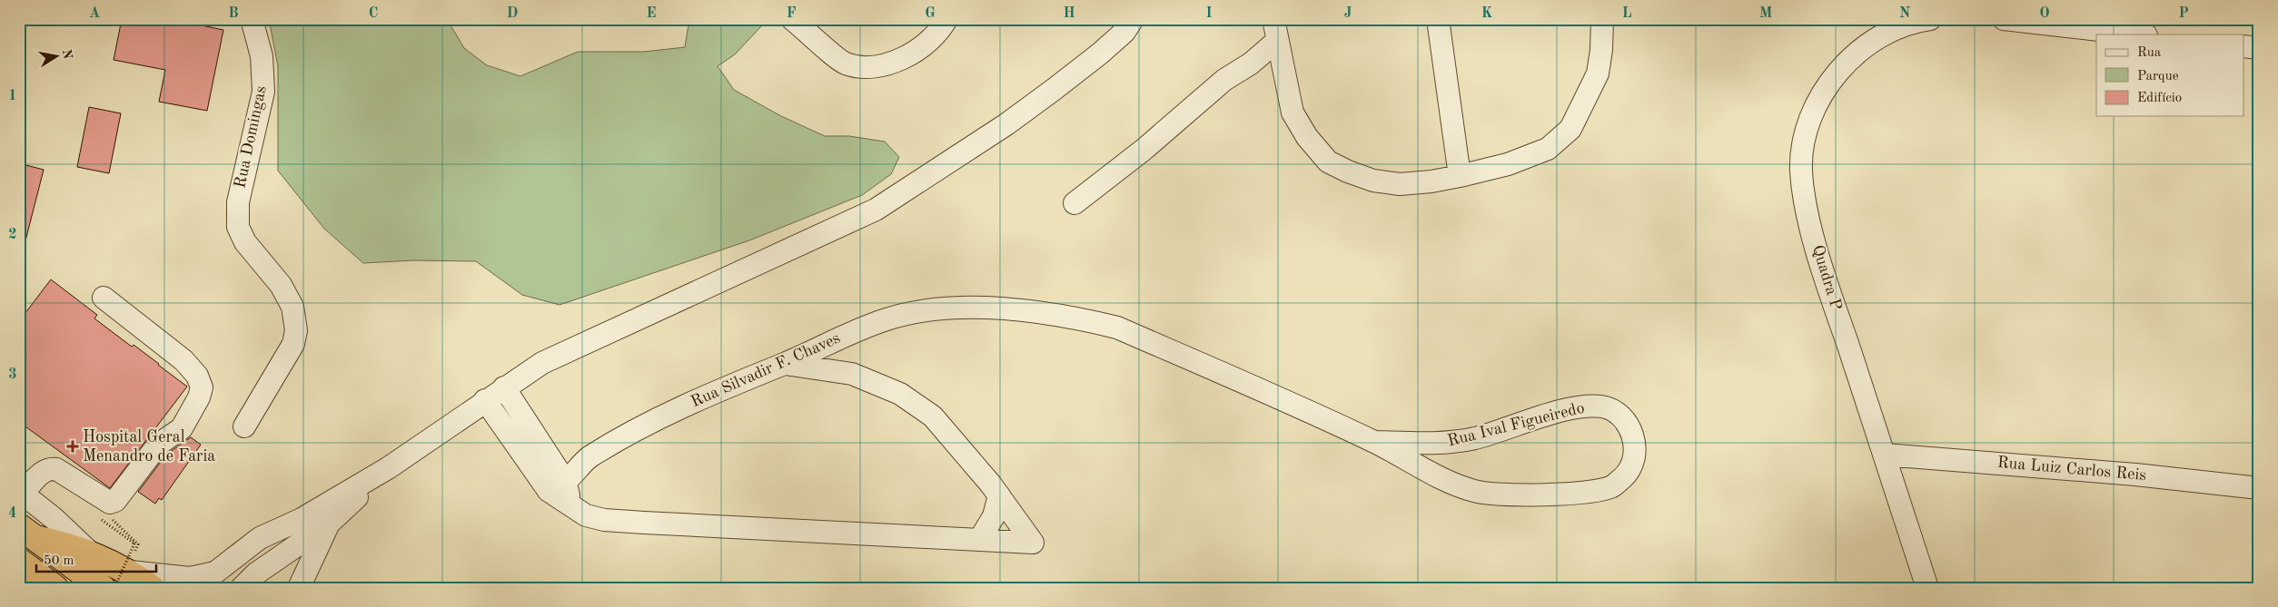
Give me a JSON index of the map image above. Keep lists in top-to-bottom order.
{
  "streets": {
    "street": [
      "Rua Domingas",
      "Quadra P",
      "Rua Silvadir F. Chaves",
      "Rua Ival Figueiredo",
      "Rua Luiz Carlos Reis"
    ]
  },
  "crossings": [
    ["Quadra P", "Rua Luiz Carlos Reis"],
    ["Rua Silvadir F. Chaves", "Rua Ival Figueiredo"]
  ],
  "places": {
    "health": ["Hospital Geral Menandro de Faria"]
  },
  "legend": ["Rua", "Parque", "Edifício"],
  "scale_bar": "50 m",
  "north": "right",
  "grid": {
    "columns": [
      "A",
      "B",
      "C",
      "D",
      "E",
      "F",
      "G",
      "H",
      "I",
      "J",
      "K",
      "L",
      "M",
      "N",
      "O",
      "P"
    ],
    "rows": [
      "1",
      "2",
      "3",
      "4"
    ]
  }
}
